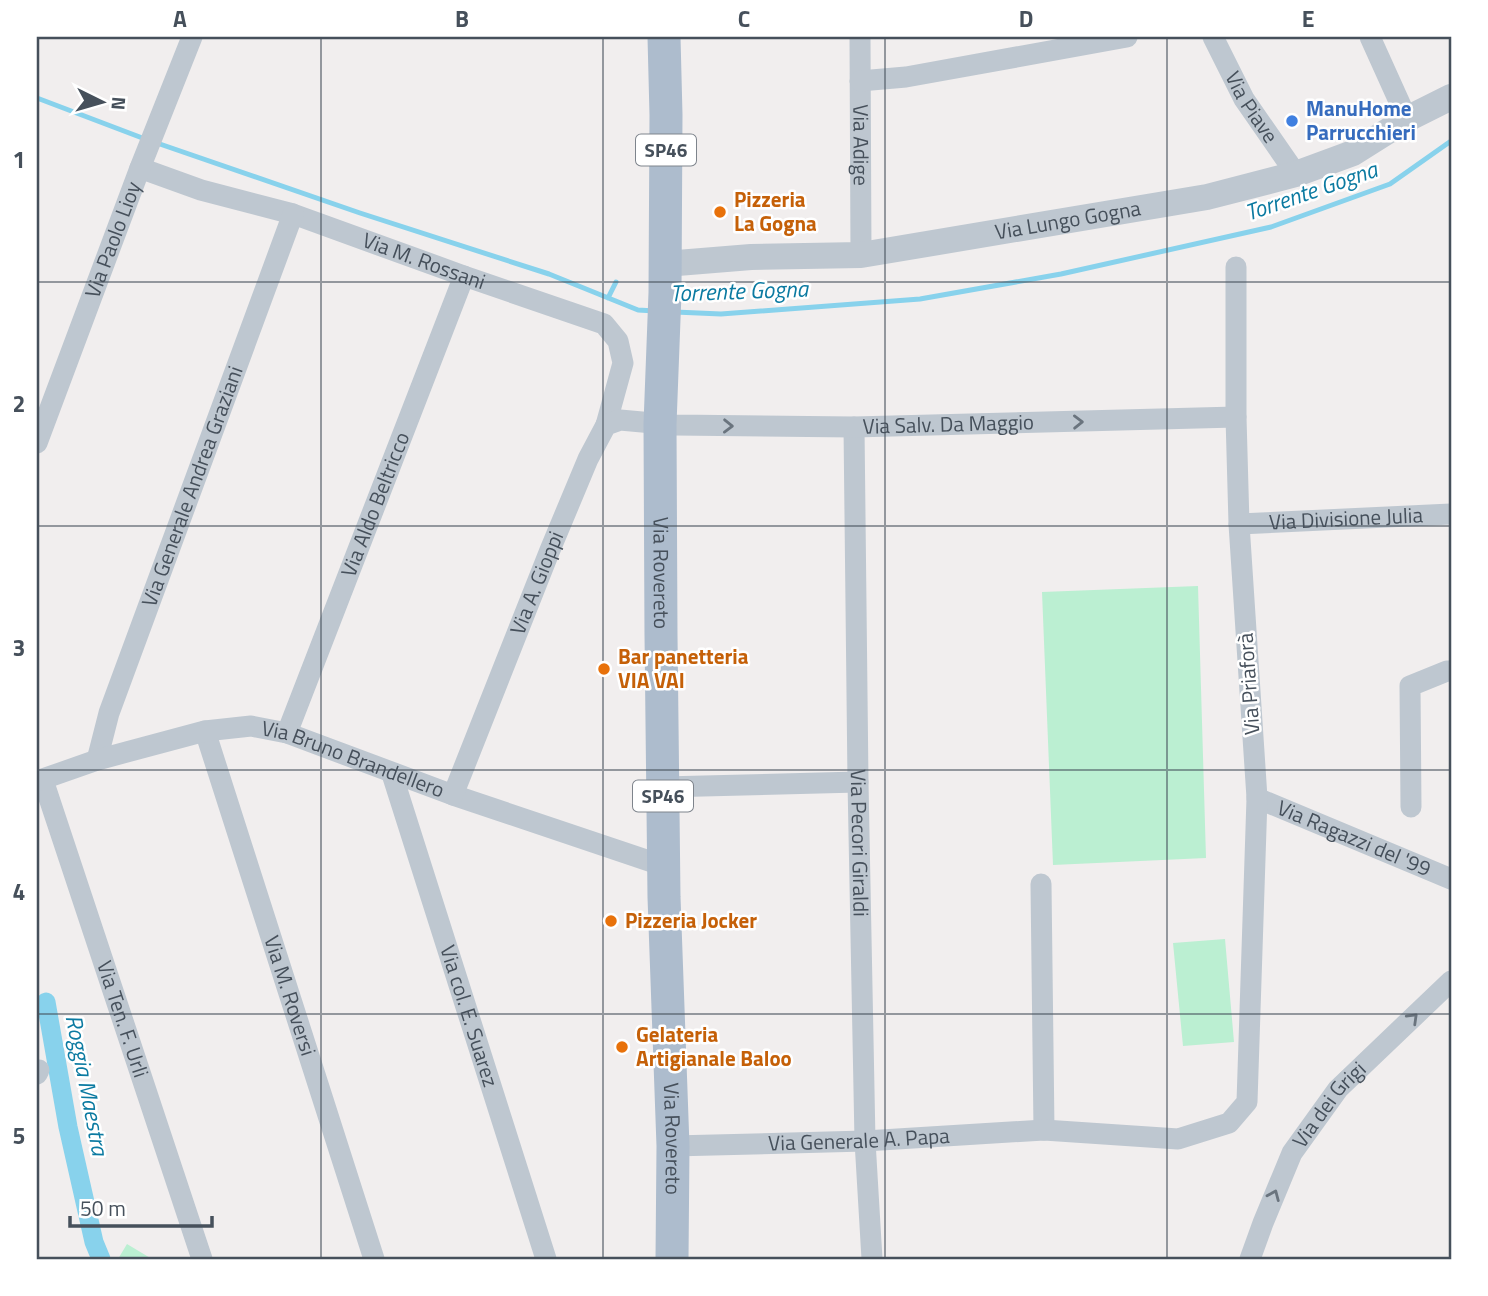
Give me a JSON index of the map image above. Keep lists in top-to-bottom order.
{
  "streets": {
    "main road": ["SP46", "Via Rovereto"],
    "street": [
      "Via Piave",
      "Via Adige",
      "Via Lungo Gogna",
      "Via Paolo Lioy",
      "Via M. Rossani",
      "Via Salv. Da Maggio",
      "Via Generale Andrea Graziani",
      "Via Aldo Beltricco",
      "Via Divisione Julia",
      "Via A. Gioppi",
      "Via Priaforà",
      "Via Bruno Brandellero",
      "Via Ragazzi del '99",
      "Via Pecori Giraldi",
      "Via M. Roversi",
      "Via col. E. Suarez",
      "Via Ten. F. Urli",
      "Via dei Grigi",
      "Via Generale A. Papa"
    ]
  },
  "crossings": [
    ["Via Piave", "Via Lungo Gogna"],
    ["Via Adige", "Via Lungo Gogna"],
    ["SP46", "Via Lungo Gogna"],
    ["SP46", "Via Rovereto"],
    ["Via Lungo Gogna", "Via Rovereto"],
    ["Via Paolo Lioy", "Via M. Rossani"],
    ["Via M. Rossani", "Via Generale Andrea Graziani"],
    ["Via M. Rossani", "Via Aldo Beltricco"],
    ["Via M. Rossani", "Via A. Gioppi"],
    ["Via Salv. Da Maggio", "Via Rovereto"],
    ["Via Salv. Da Maggio", "Via Priaforà"],
    ["Via Salv. Da Maggio", "Via Pecori Giraldi"],
    ["Via Generale Andrea Graziani", "Via Bruno Brandellero"],
    ["Via Aldo Beltricco", "Via Bruno Brandellero"],
    ["Via Divisione Julia", "Via Priaforà"],
    ["Via Rovereto", "Via Bruno Brandellero"],
    ["Via Rovereto", "Via Generale A. Papa"],
    ["Via A. Gioppi", "Via Bruno Brandellero"],
    ["Via Priaforà", "Via Ragazzi del '99"],
    ["Via Priaforà", "Via Generale A. Papa"],
    ["Via Bruno Brandellero", "Via M. Roversi"],
    ["Via Bruno Brandellero", "Via col. E. Suarez"],
    ["Via Bruno Brandellero", "Via Ten. F. Urli"],
    ["Via Pecori Giraldi", "Via Generale A. Papa"]
  ],
  "one_way": ["Via Salv. Da Maggio", "Via dei Grigi"],
  "water": ["Torrente Gogna", "Roggia Maestra"],
  "places": [
    "ManuHome Parrucchieri",
    "Pizzeria La Gogna",
    "Bar panetteria VIA VAI",
    "Pizzeria Jocker",
    "Gelateria Artigianale Baloo"
  ],
  "scale_bar": "50 m",
  "north": "right",
  "grid": {
    "columns": [
      "A",
      "B",
      "C",
      "D",
      "E"
    ],
    "rows": [
      "1",
      "2",
      "3",
      "4",
      "5"
    ]
  }
}
